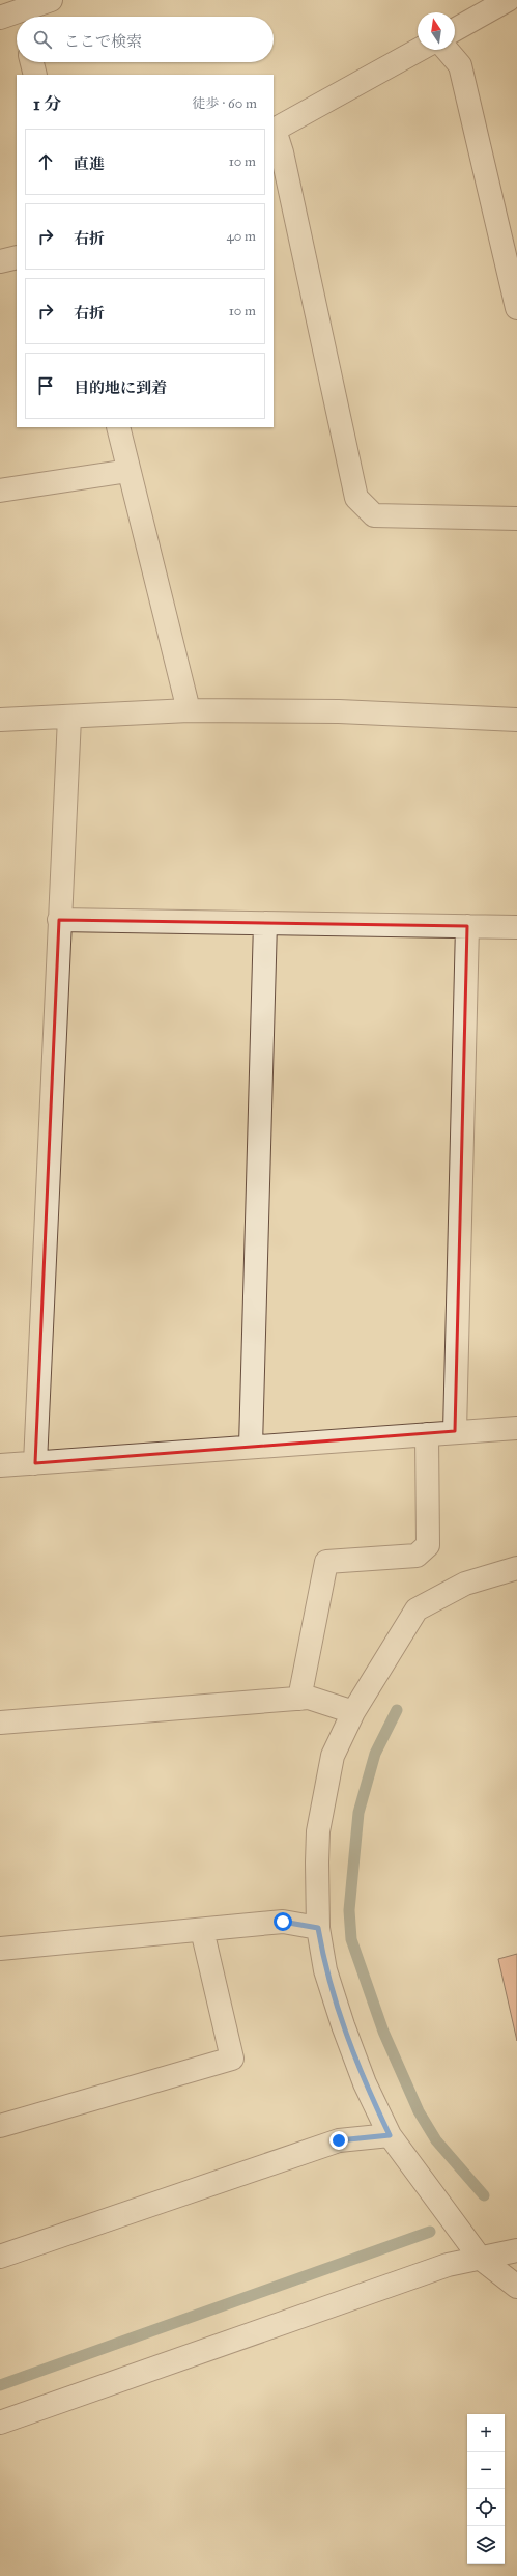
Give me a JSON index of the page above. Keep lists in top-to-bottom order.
{
  "north": "top",
  "page": {
    "search": "ここで検索",
    "heading": ["1 分", "徒歩 · 60 m"],
    "list": [
      ["直進", "10 m"],
      ["右折", "40 m"],
      ["右折", "10 m"],
      "目的地に到着"
    ],
    "map_buttons": ["+", "−"]
  }
}
